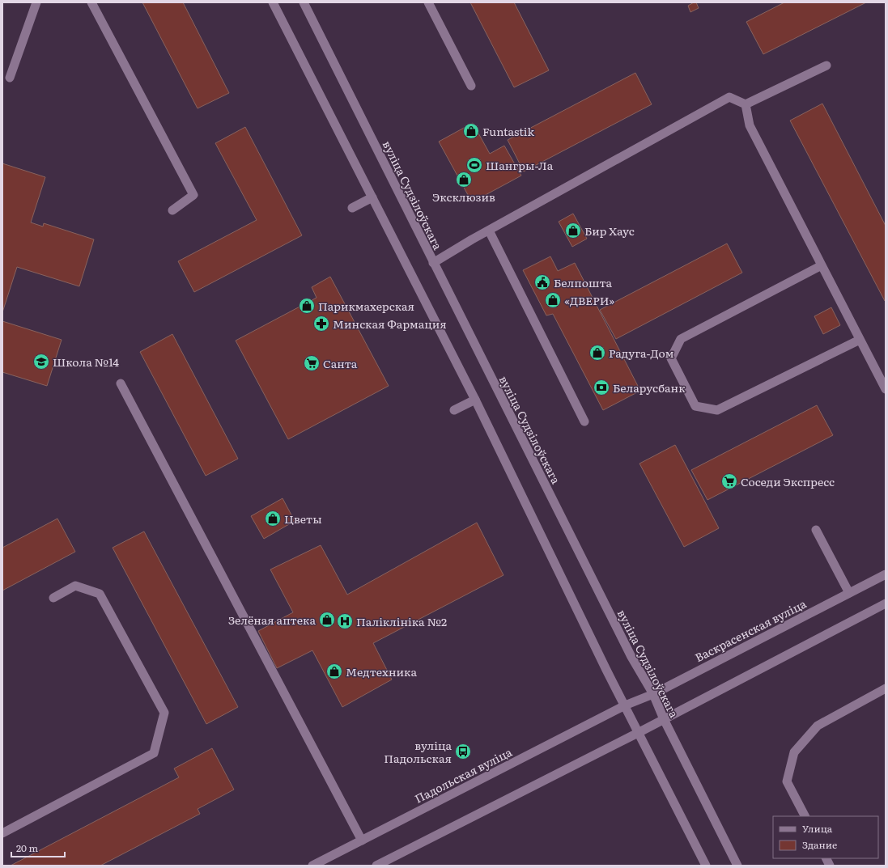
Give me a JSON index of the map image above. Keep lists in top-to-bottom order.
{
  "streets": {
    "main road": ["вуліца Судзілоўскага", "Васкрасенская вуліца", "Падольская вуліца"]
  },
  "crossings": [
    ["вуліца Судзілоўскага", "Васкрасенская вуліца"],
    ["Васкрасенская вуліца", "Падольская вуліца"]
  ],
  "places": {
    "shop": [
      "Funtastik",
      "Эксклюзив",
      "Бир Хаус",
      "«ДВЕРИ»",
      "Парикмахерская",
      "Радуга-Дом",
      "Цветы",
      "Зелёная аптека",
      "Медтехника"
    ],
    "sports": ["Шангры-Ла"],
    "public building": ["Белпошта"],
    "pharmacy": ["Минская Фармация"],
    "school or university": ["Школа №14"],
    "supermarket": ["Санта", "Соседи Экспресс"],
    "bank": ["Беларусбанк"],
    "hospital": ["Паліклініка №2"],
    "bus stop": ["вуліца Падольская"]
  },
  "legend": ["Улица", "Здание"],
  "scale_bar": "20 m"
}
